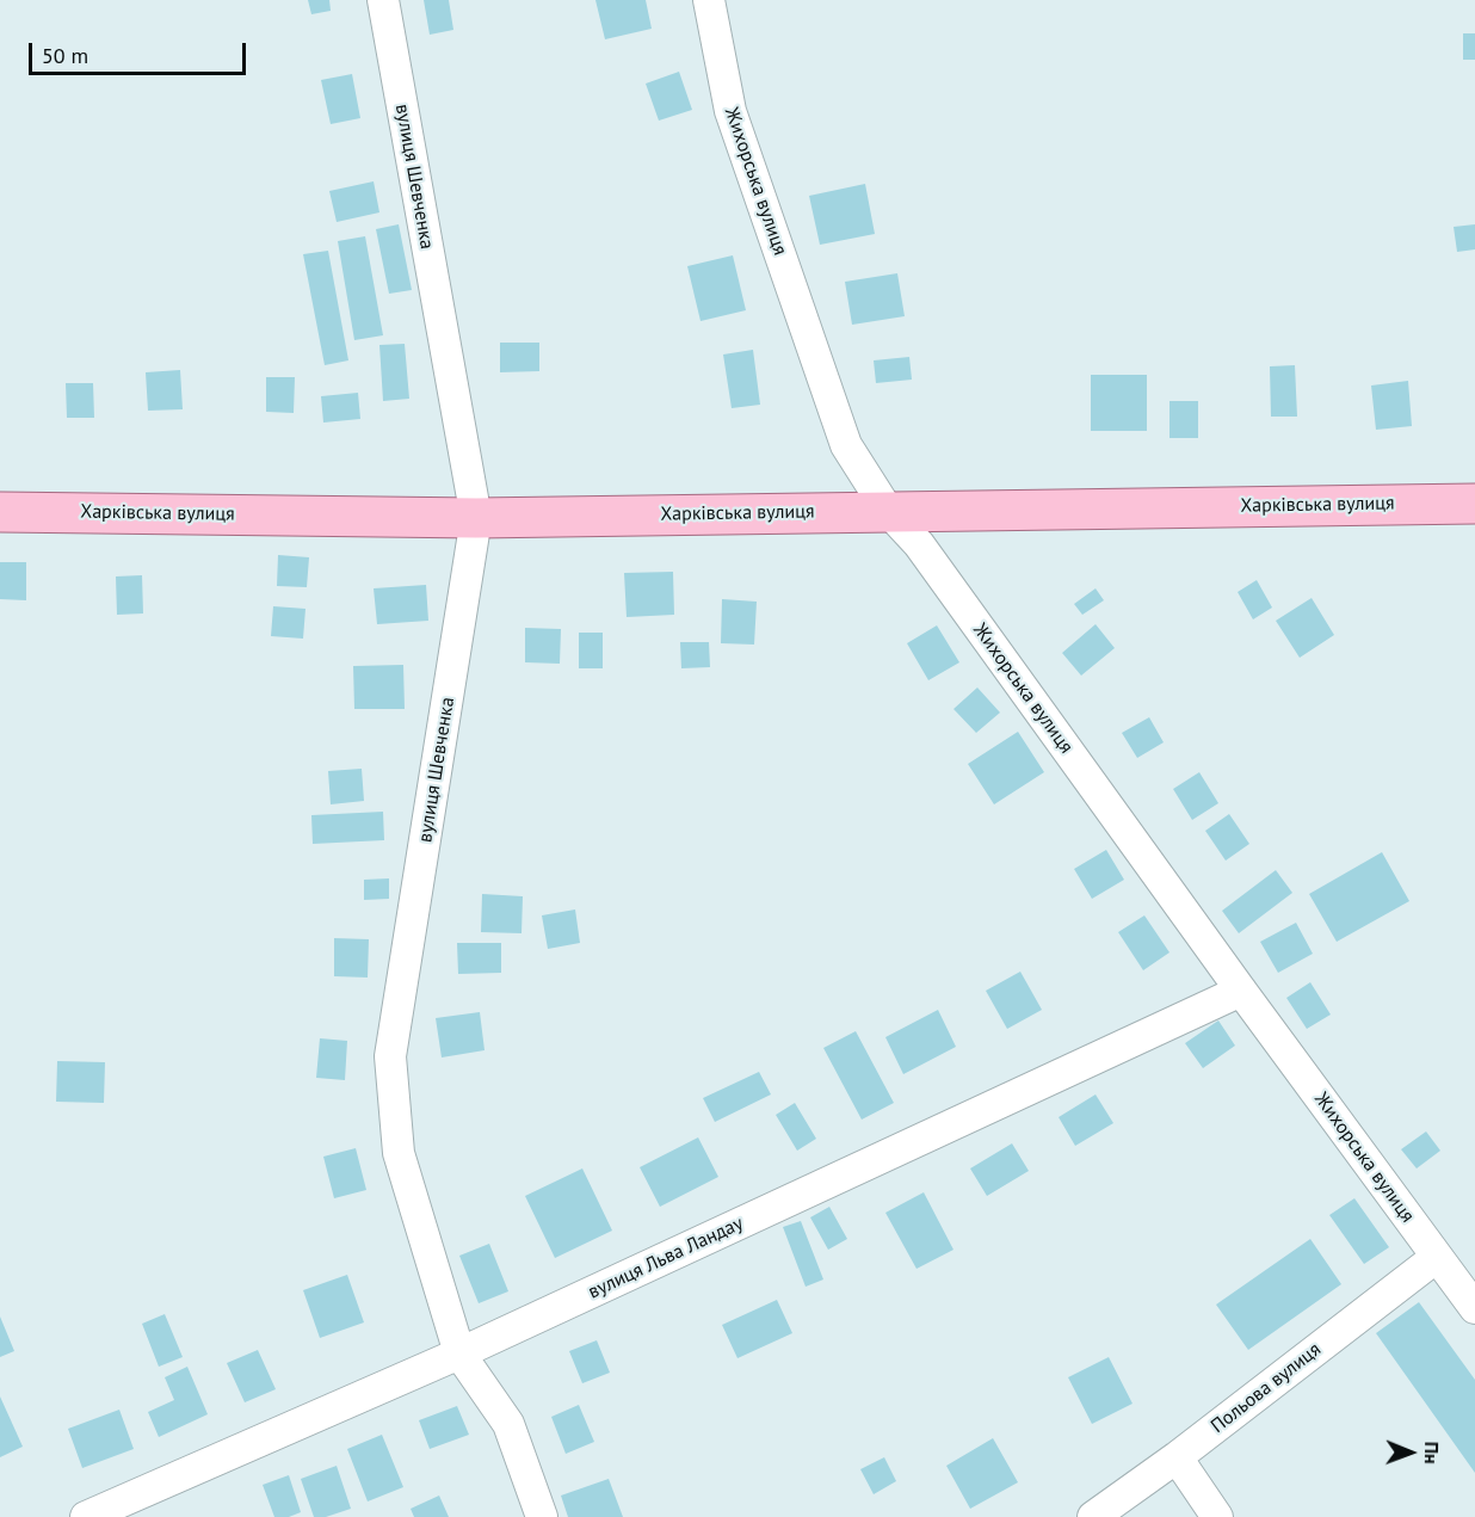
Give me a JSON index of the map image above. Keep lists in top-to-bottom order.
{
  "streets": {
    "main road": ["Харківська вулиця"],
    "street": [
      "вулиця Шевченка",
      "Жихорська вулиця",
      "вулиця Льва Ландау",
      "Польова вулиця"
    ]
  },
  "crossings": [
    ["вулиця Шевченка", "Харківська вулиця"],
    ["вулиця Шевченка", "вулиця Льва Ландау"],
    ["Жихорська вулиця", "Харківська вулиця"],
    ["Жихорська вулиця", "вулиця Льва Ландау"],
    ["Жихорська вулиця", "Польова вулиця"]
  ],
  "scale_bar": "50 m",
  "north": "right"
}
